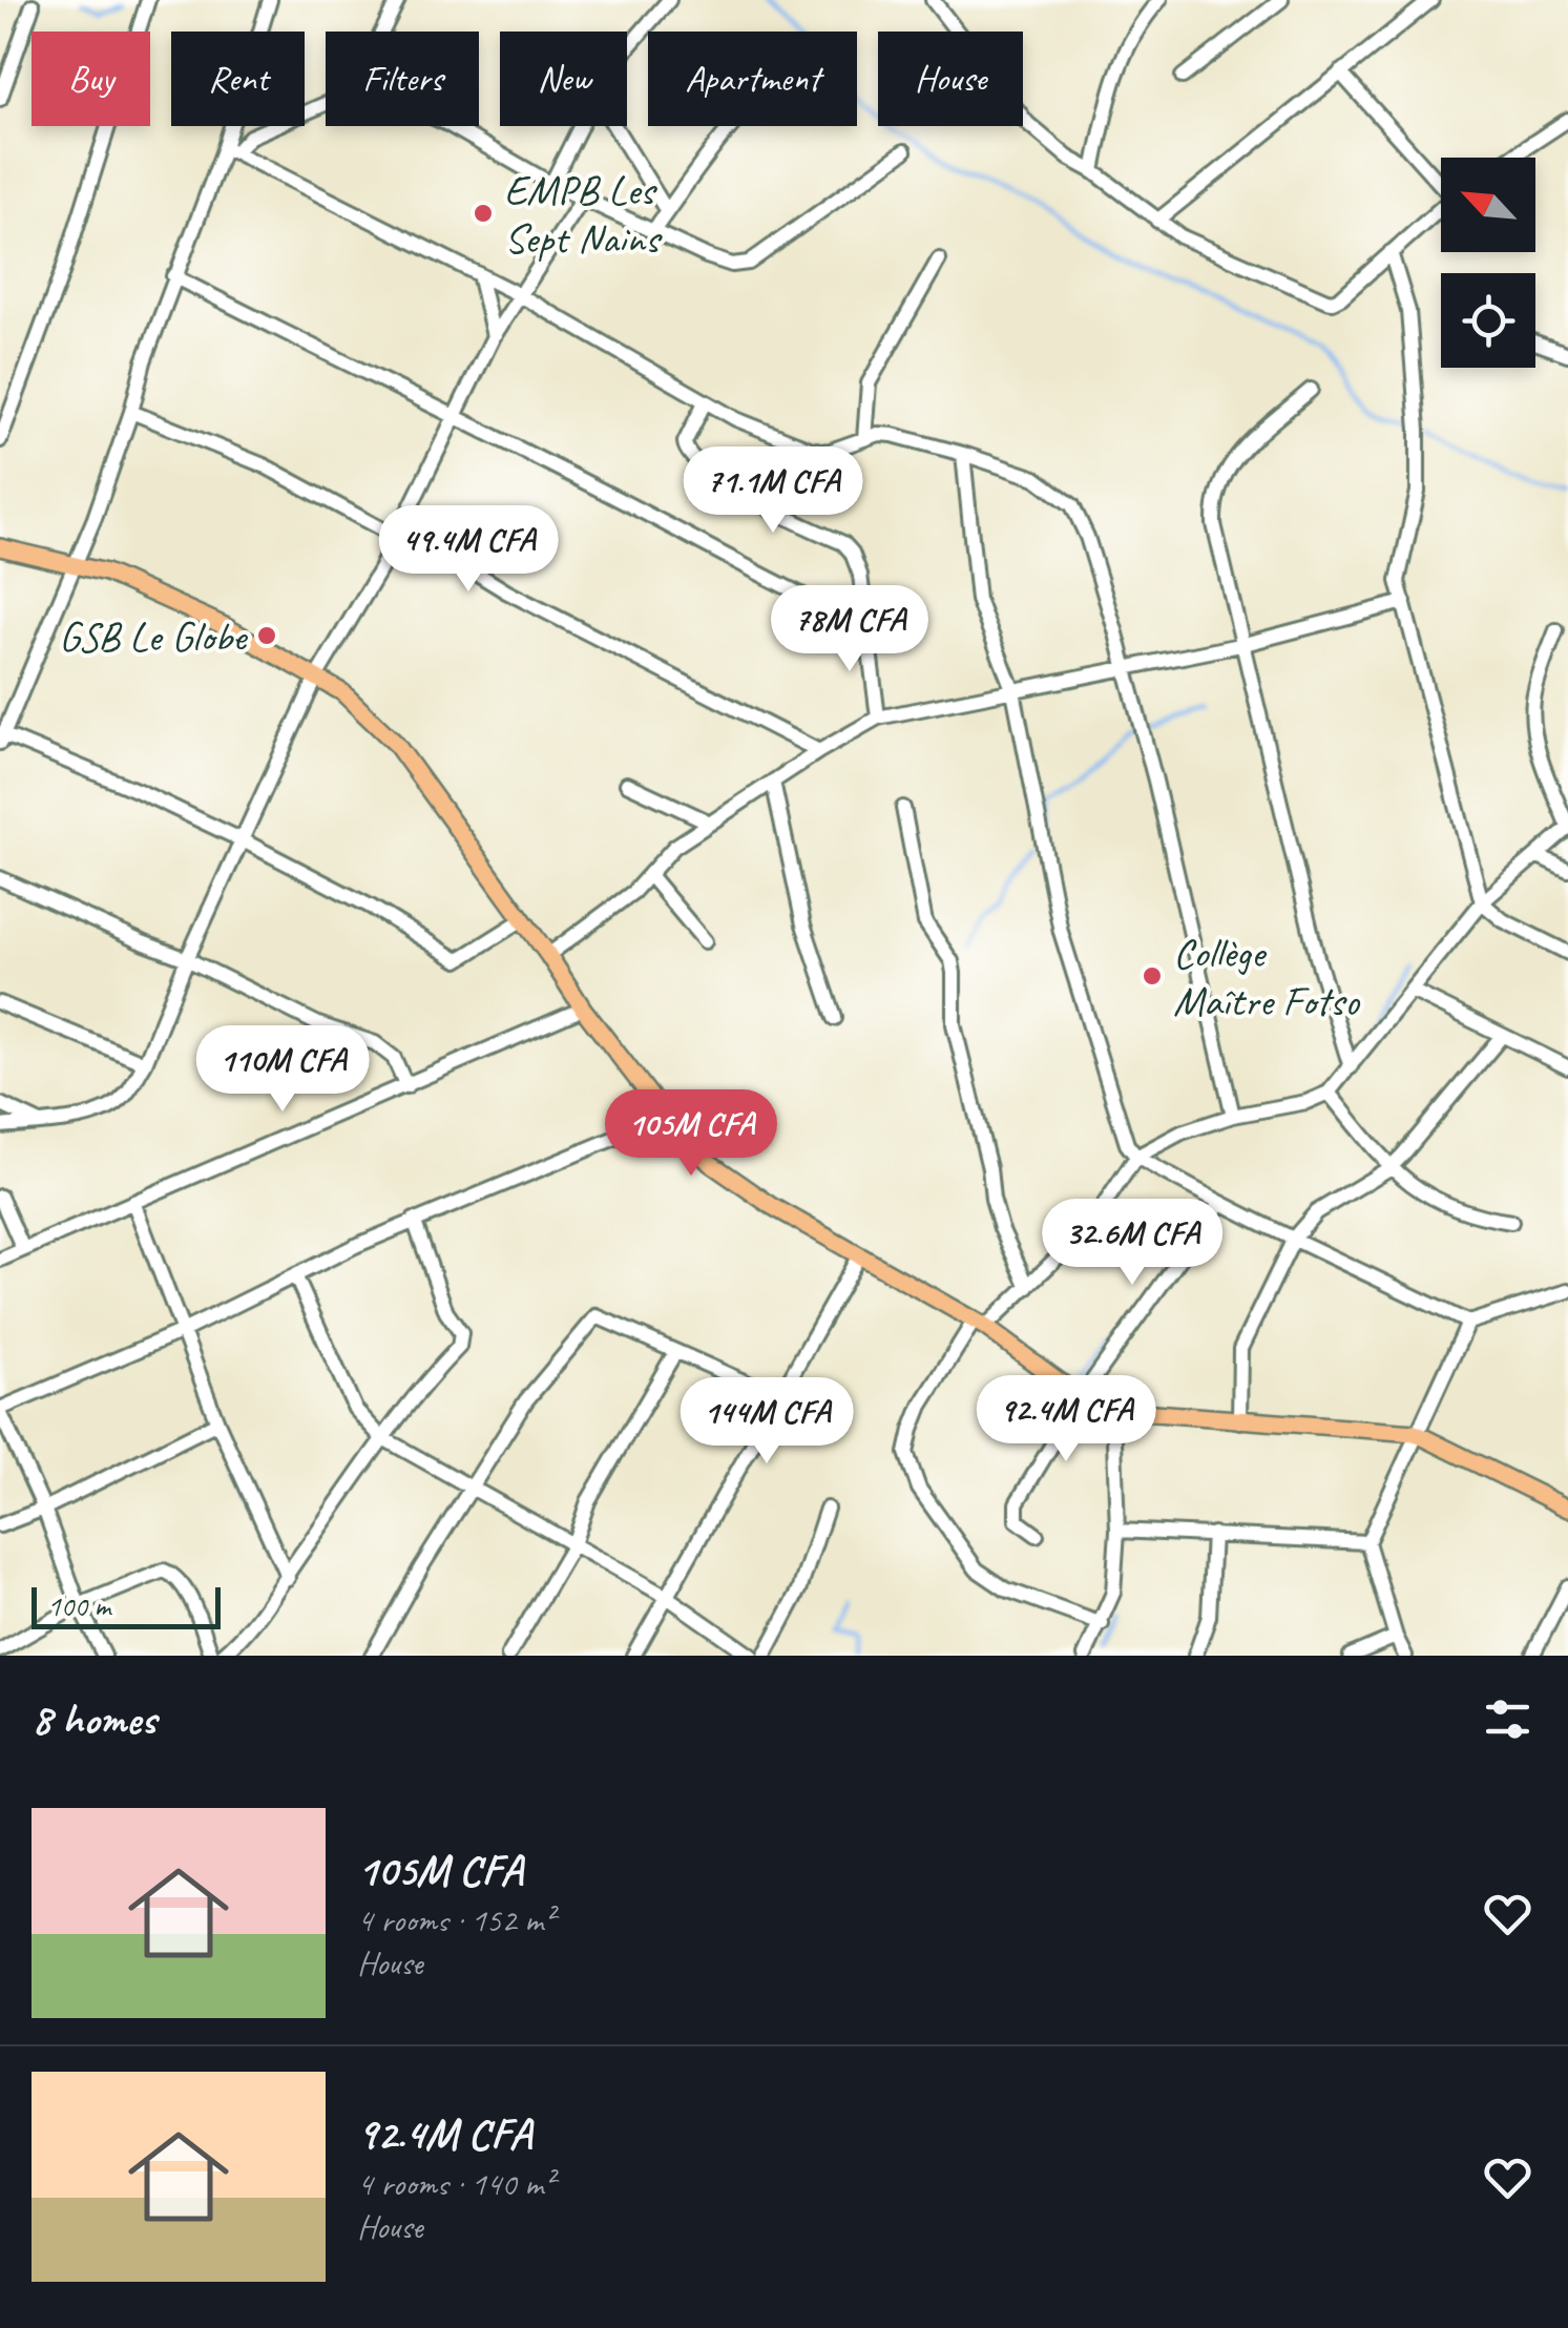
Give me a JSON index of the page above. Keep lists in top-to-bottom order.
{
  "places": ["EMPB Les Sept Nains", "GSB Le Globe", "Collège Maître Fotso"],
  "scale_bar": "100 m",
  "north": "top left",
  "page": {
    "chip": [
      "Buy",
      "Rent",
      "Filters",
      "New",
      "Apartment",
      "House"
    ],
    "price": [
      "71.1M CFA",
      "49.4M CFA",
      "78M CFA",
      "110M CFA",
      "105M CFA",
      "32.6M CFA",
      "92.4M CFA",
      "144M CFA"
    ],
    "scale": "100 m",
    "heading": "8 homes",
    "list": [
      {
        "name": "105M CFA",
        "note": "4 rooms · 152 m² · House"
      },
      {
        "name": "92.4M CFA",
        "note": "4 rooms · 140 m² · House"
      }
    ]
  }
}
